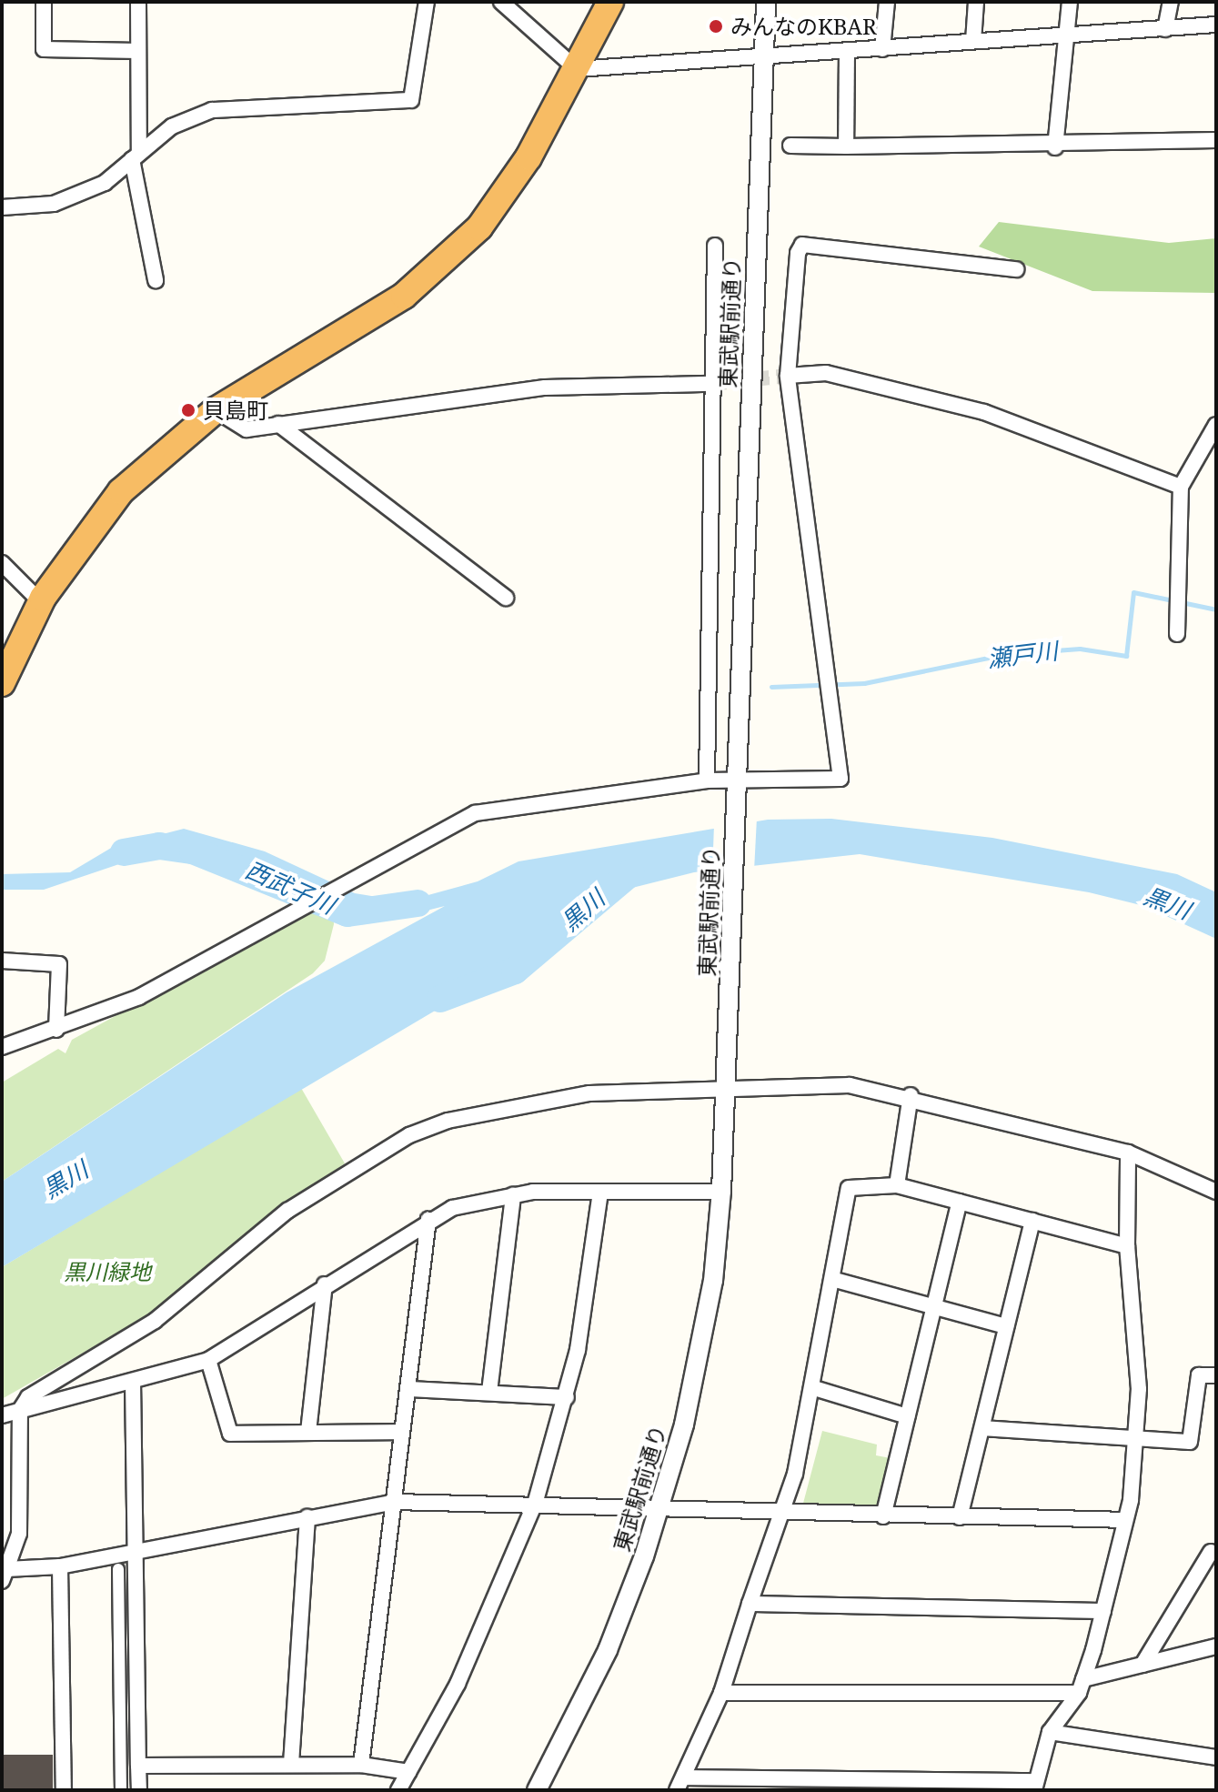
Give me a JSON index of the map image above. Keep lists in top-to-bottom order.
{
  "streets": {
    "street": ["東武駅前通り"]
  },
  "water": ["瀬戸川", "西武子川", "黒川"],
  "parks": ["黒川緑地"],
  "places": ["みんなのKBAR", "貝島町"]
}
